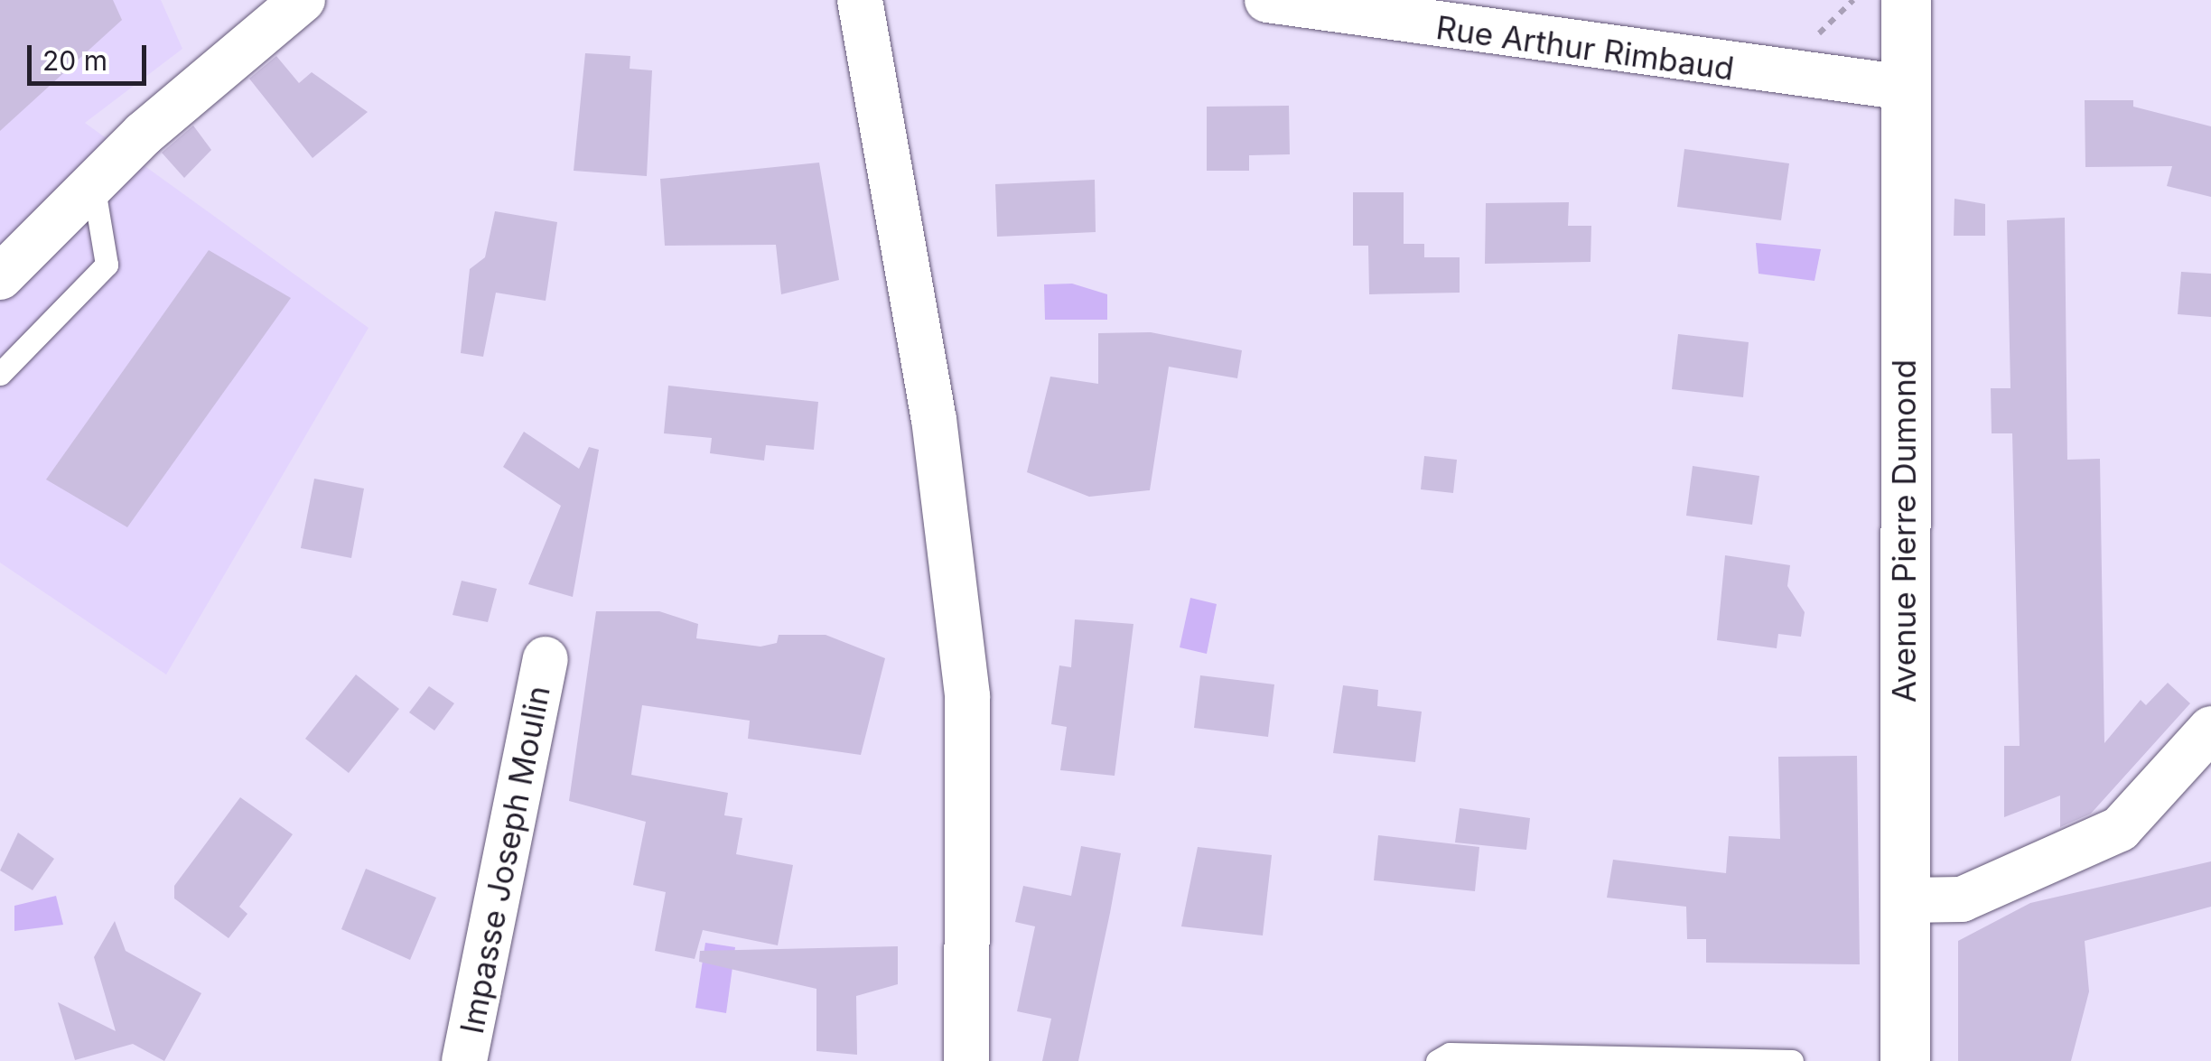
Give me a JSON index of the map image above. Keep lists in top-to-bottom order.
{
  "streets": {
    "main road": ["Avenue Pierre Dumond"],
    "street": ["Rue Arthur Rimbaud", "Impasse Joseph Moulin"]
  },
  "crossings": [
    ["Rue Arthur Rimbaud", "Avenue Pierre Dumond"]
  ],
  "scale_bar": "20 m"
}
